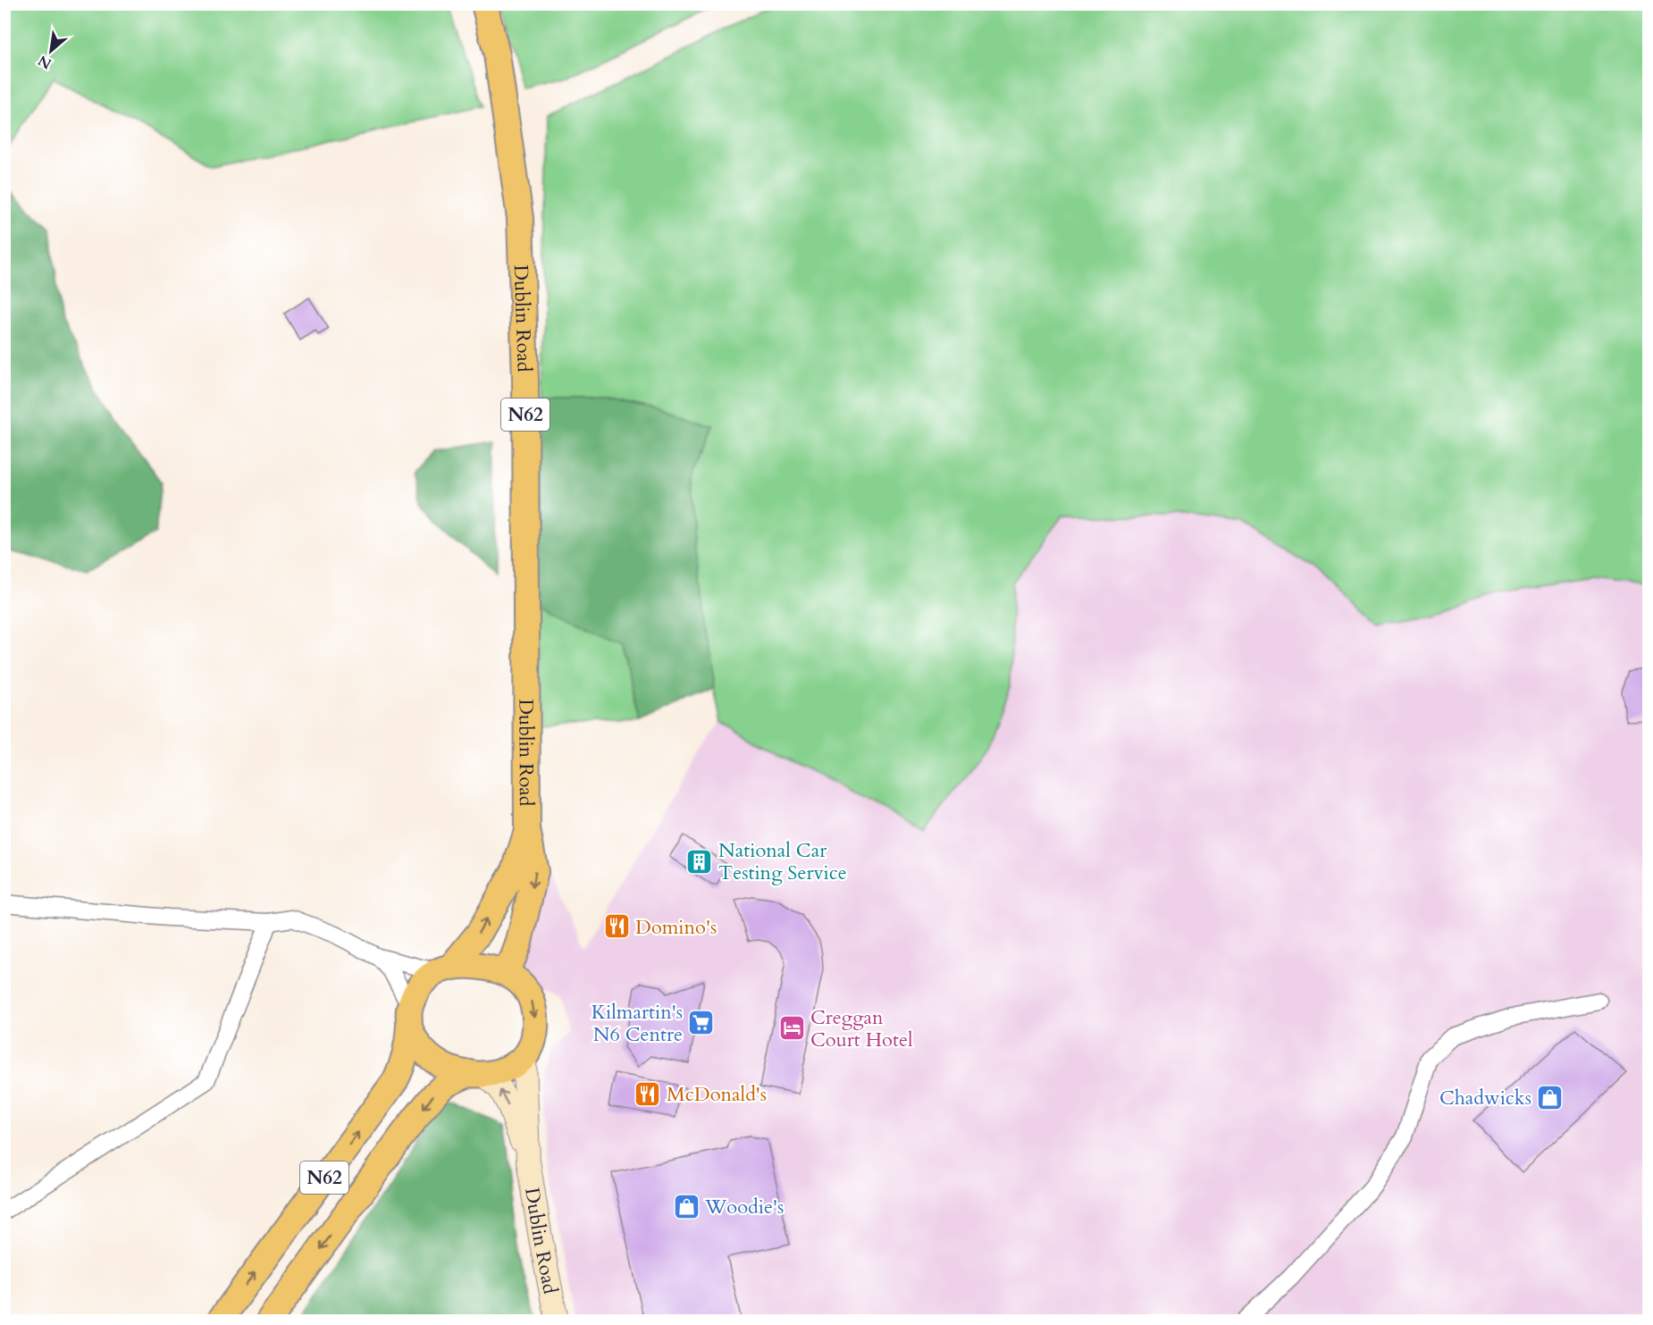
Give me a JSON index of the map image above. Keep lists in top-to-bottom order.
{
  "streets": {
    "main road": ["Dublin Road", "N62"]
  },
  "crossings": [
    ["Dublin Road", "N62"]
  ],
  "places": {
    "building": ["National Car Testing Service"],
    "restaurant": ["Domino's", "McDonald's"],
    "supermarket": ["Kilmartin's N6 Centre"],
    "hotel": ["Creggan Court Hotel"],
    "shop": ["Chadwicks", "Woodie's"]
  },
  "north": "bottom left"
}
